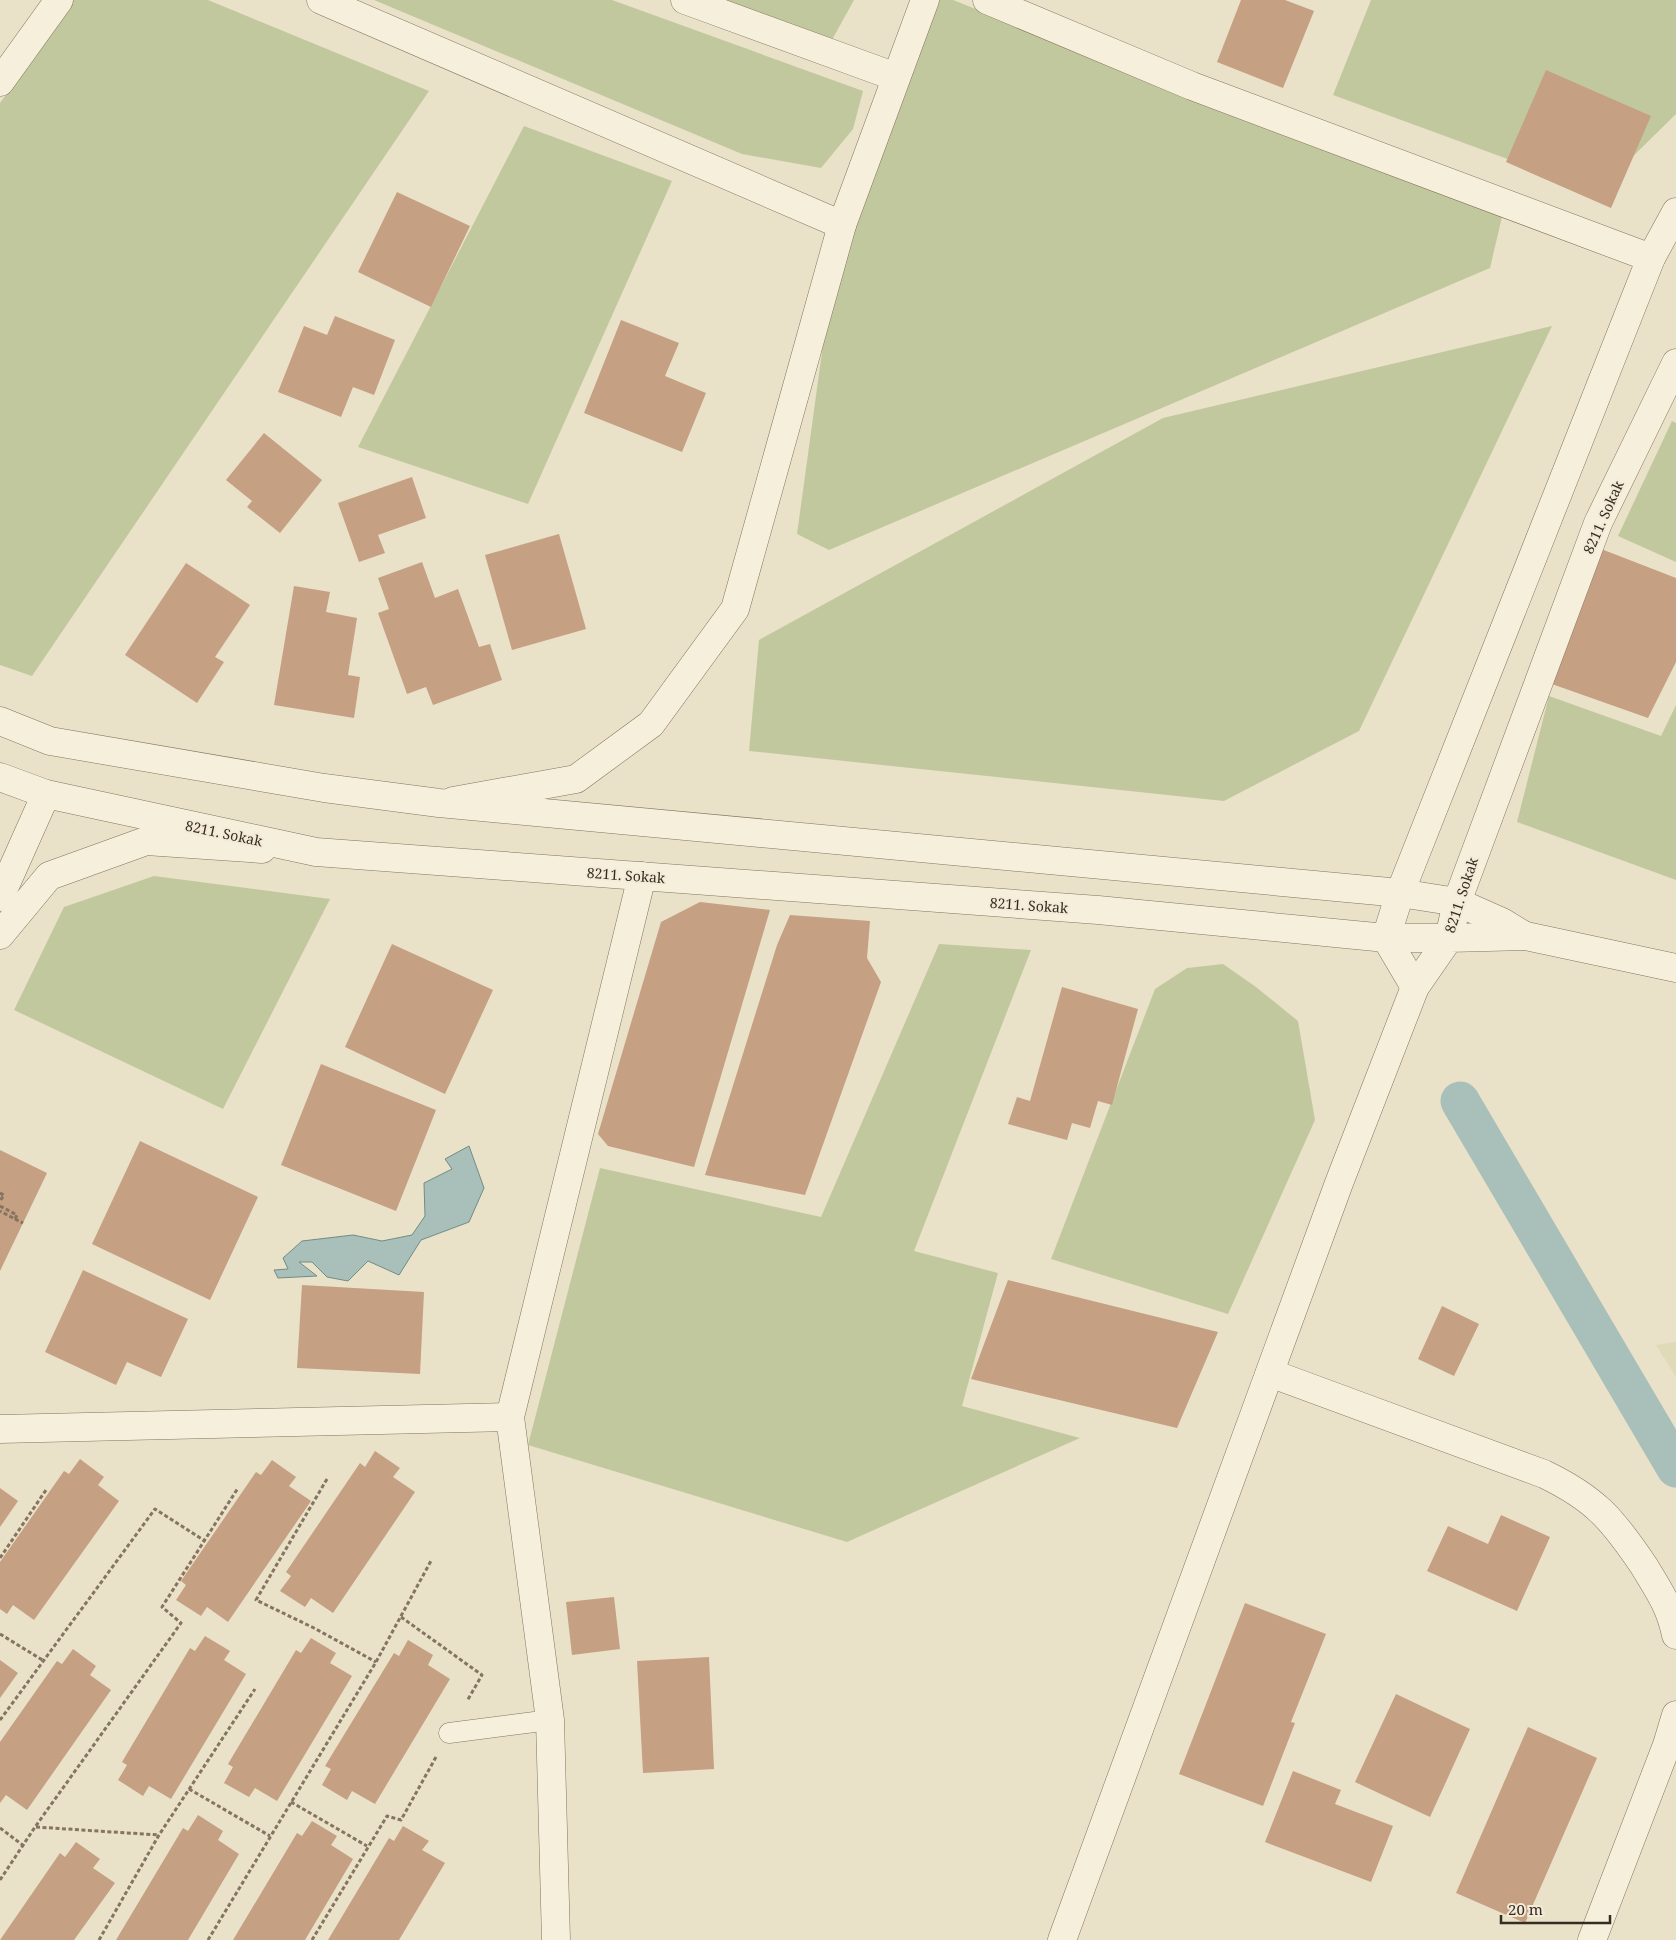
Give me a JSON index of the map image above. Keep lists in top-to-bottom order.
{
  "streets": {
    "street": ["8211. Sokak"]
  },
  "scale_bar": "20 m"
}
